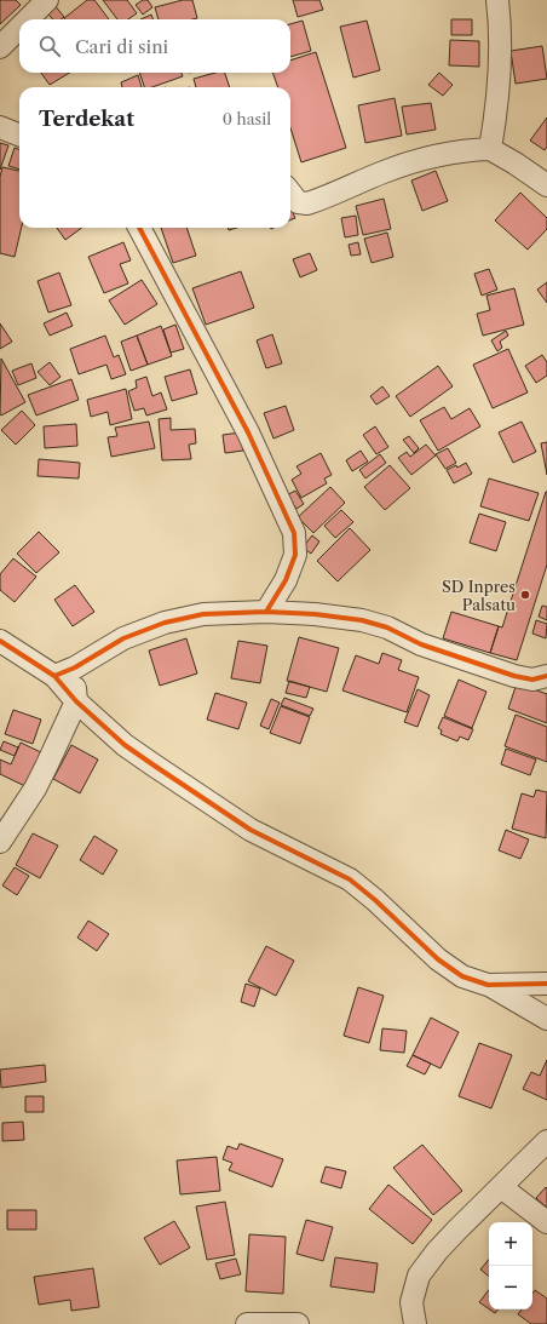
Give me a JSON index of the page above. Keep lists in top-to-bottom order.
{
  "places": ["SD Inpres Palsatu"],
  "page": {
    "search": "Cari di sini",
    "heading": ["Terdekat", "0 hasil"],
    "map_buttons": ["+", "−"]
  }
}
